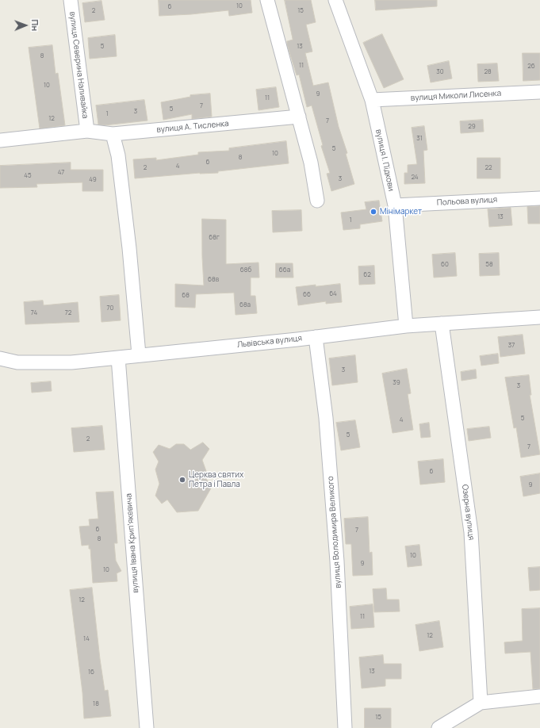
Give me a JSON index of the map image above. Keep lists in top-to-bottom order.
{
  "streets": {
    "street": [
      "вулиця Северина Наливайка",
      "вулиця Миколи Лисенка",
      "вулиця А. Тисленка",
      "вулиця І. Підкови",
      "Польова вулиця",
      "Львівська вулиця",
      "Озерна вулиця",
      "вулиця Володимира Великого",
      "вулиця Івана Крипʼякевича"
    ]
  },
  "crossings": [
    ["вулиця Северина Наливайка", "вулиця А. Тисленка"],
    ["вулиця Миколи Лисенка", "вулиця І. Підкови"],
    ["вулиця І. Підкови", "Польова вулиця"],
    ["вулиця І. Підкови", "Львівська вулиця"],
    ["Львівська вулиця", "Озерна вулиця"],
    ["Львівська вулиця", "вулиця Володимира Великого"],
    ["Львівська вулиця", "вулиця Івана Крипʼякевича"]
  ],
  "places": ["Мінімаркет", "Церква святих Петра і Павла"],
  "house_numbers": [
    "10",
    "6",
    "2",
    "15",
    "5",
    "13",
    "8",
    "11",
    "26",
    "30",
    "28",
    "10",
    "9",
    "11",
    "7",
    "5",
    "3",
    "1",
    "12",
    "7",
    "29",
    "31",
    "5",
    "10",
    "8",
    "6",
    "4",
    "2",
    "22",
    "47",
    "45",
    "24",
    "3",
    "49",
    "13",
    "1",
    "68г",
    "60",
    "58",
    "68б",
    "66а",
    "62",
    "68в",
    "64",
    "66",
    "68",
    "68а",
    "70",
    "74",
    "72",
    "37",
    "3",
    "39",
    "3",
    "5",
    "4",
    "5",
    "2",
    "7",
    "6",
    "9",
    "6",
    "7",
    "8",
    "10",
    "9",
    "10",
    "12",
    "11",
    "12",
    "14",
    "13",
    "16",
    "18",
    "15"
  ],
  "north": "right"
}
